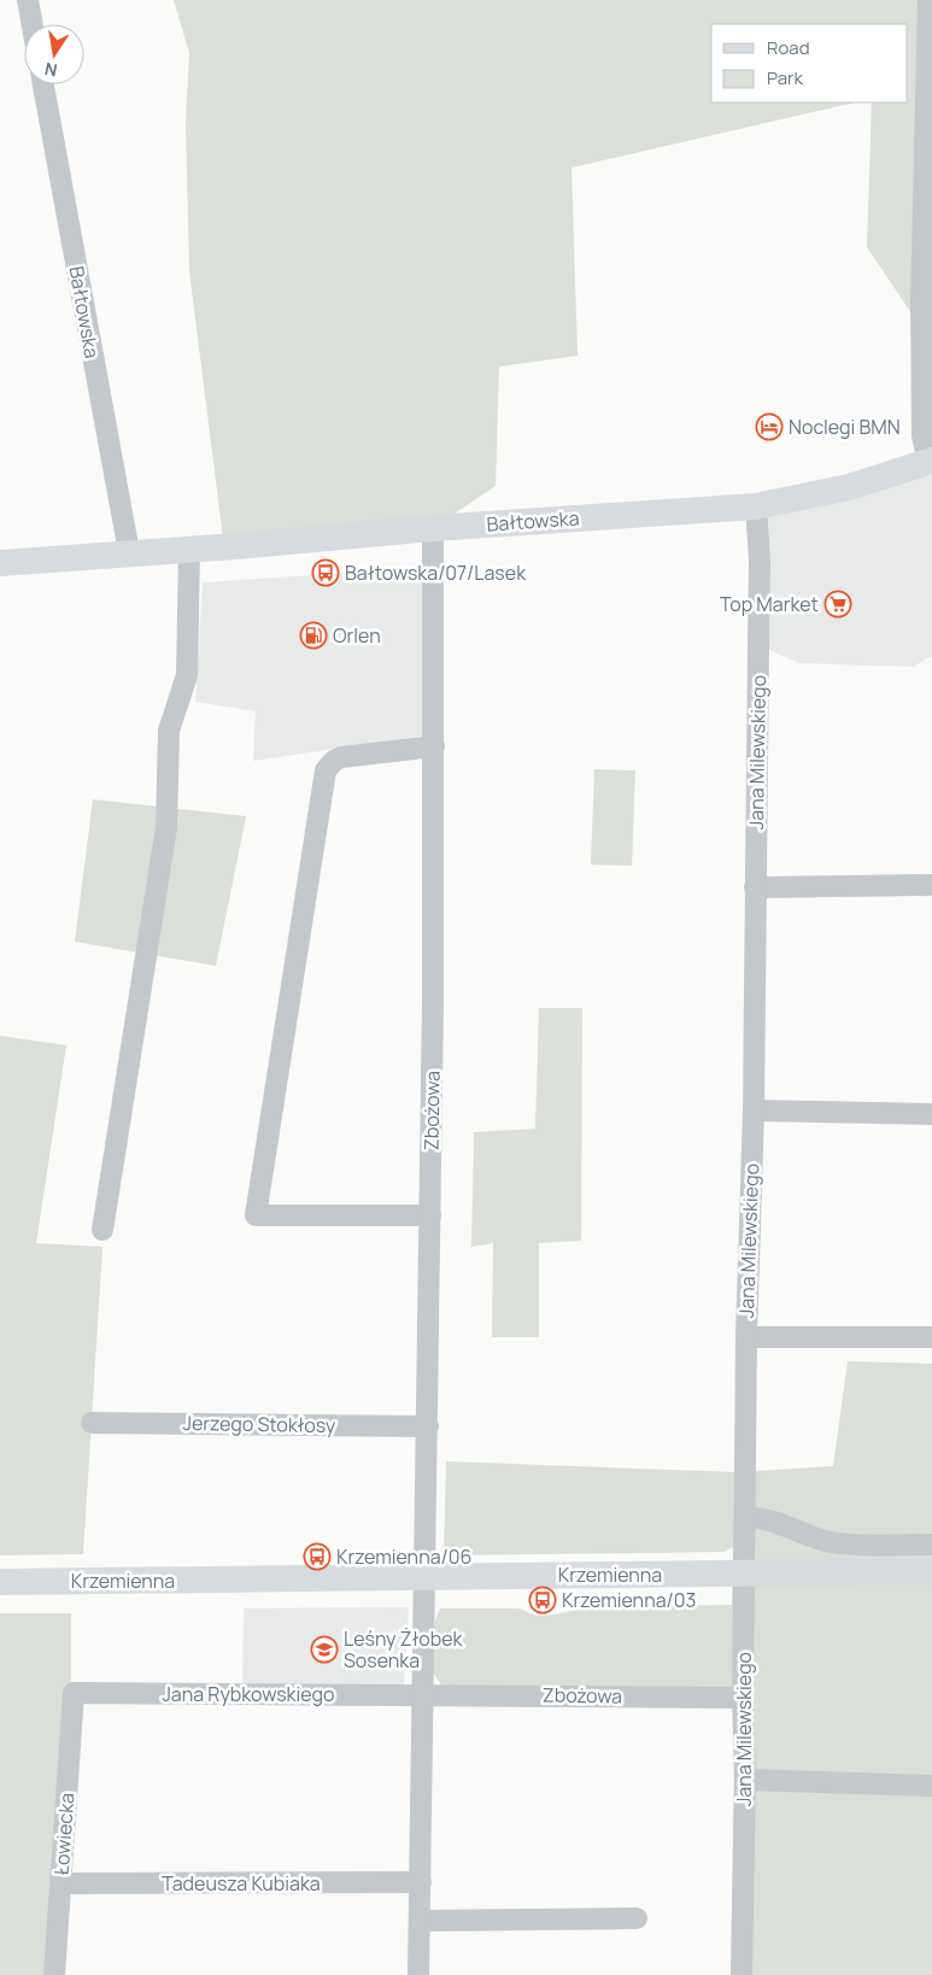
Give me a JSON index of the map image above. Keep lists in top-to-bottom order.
{
  "streets": {
    "main road": ["Bałtowska", "Krzemienna"],
    "street": [
      "Jana Milewskiego",
      "Zbożowa",
      "Jerzego Stokłosy",
      "Jana Rybkowskiego",
      "Łowiecka",
      "Tadeusza Kubiaka"
    ]
  },
  "crossings": [
    ["Bałtowska", "Jana Milewskiego"],
    ["Bałtowska", "Zbożowa"],
    ["Jana Milewskiego", "Zbożowa"],
    ["Jana Milewskiego", "Krzemienna"],
    ["Zbożowa", "Jerzego Stokłosy"],
    ["Zbożowa", "Krzemienna"],
    ["Zbożowa", "Jana Rybkowskiego"],
    ["Zbożowa", "Tadeusza Kubiaka"],
    ["Jana Rybkowskiego", "Łowiecka"],
    ["Łowiecka", "Tadeusza Kubiaka"]
  ],
  "places": {
    "hotel": ["Noclegi BMN"],
    "bus stop": ["Bałtowska/07/Lasek", "Krzemienna/06", "Krzemienna/03"],
    "supermarket": ["Top Market"],
    "fuel station": ["Orlen"],
    "school or university": ["Leśny Żłobek Sosenka"]
  },
  "legend": ["Road", "Park"],
  "north": "bottom"
}
